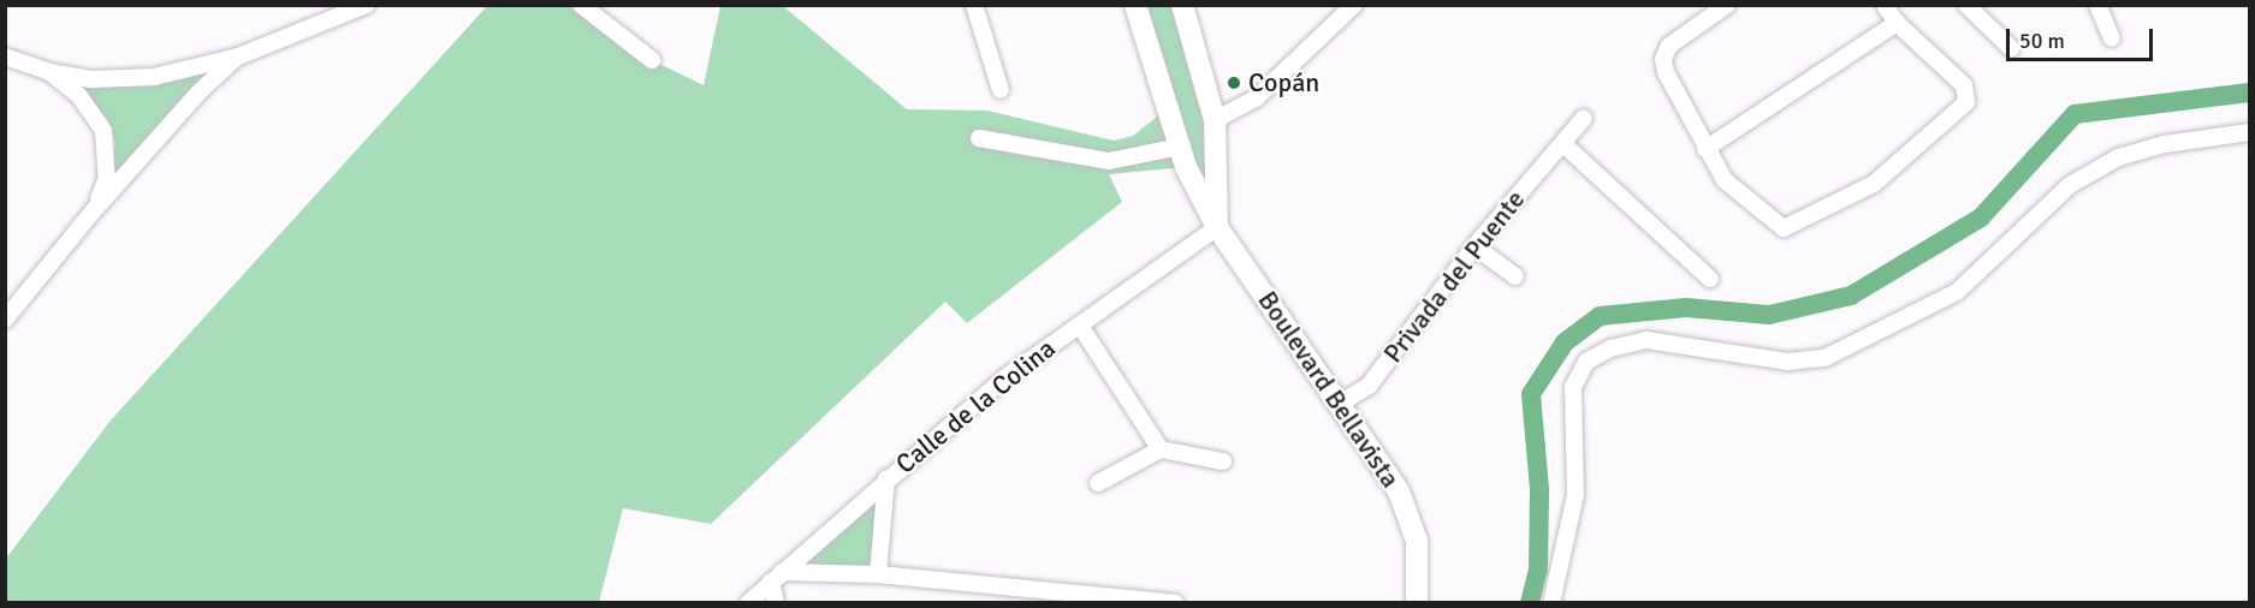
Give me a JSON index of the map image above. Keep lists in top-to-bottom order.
{
  "streets": {
    "main road": ["Boulevard Bellavista"],
    "street": ["Privada del Puente", "Calle de la Colina"]
  },
  "crossings": [
    ["Privada del Puente", "Boulevard Bellavista"],
    ["Boulevard Bellavista", "Calle de la Colina"]
  ],
  "places": ["Copán"],
  "scale_bar": "50 m"
}
